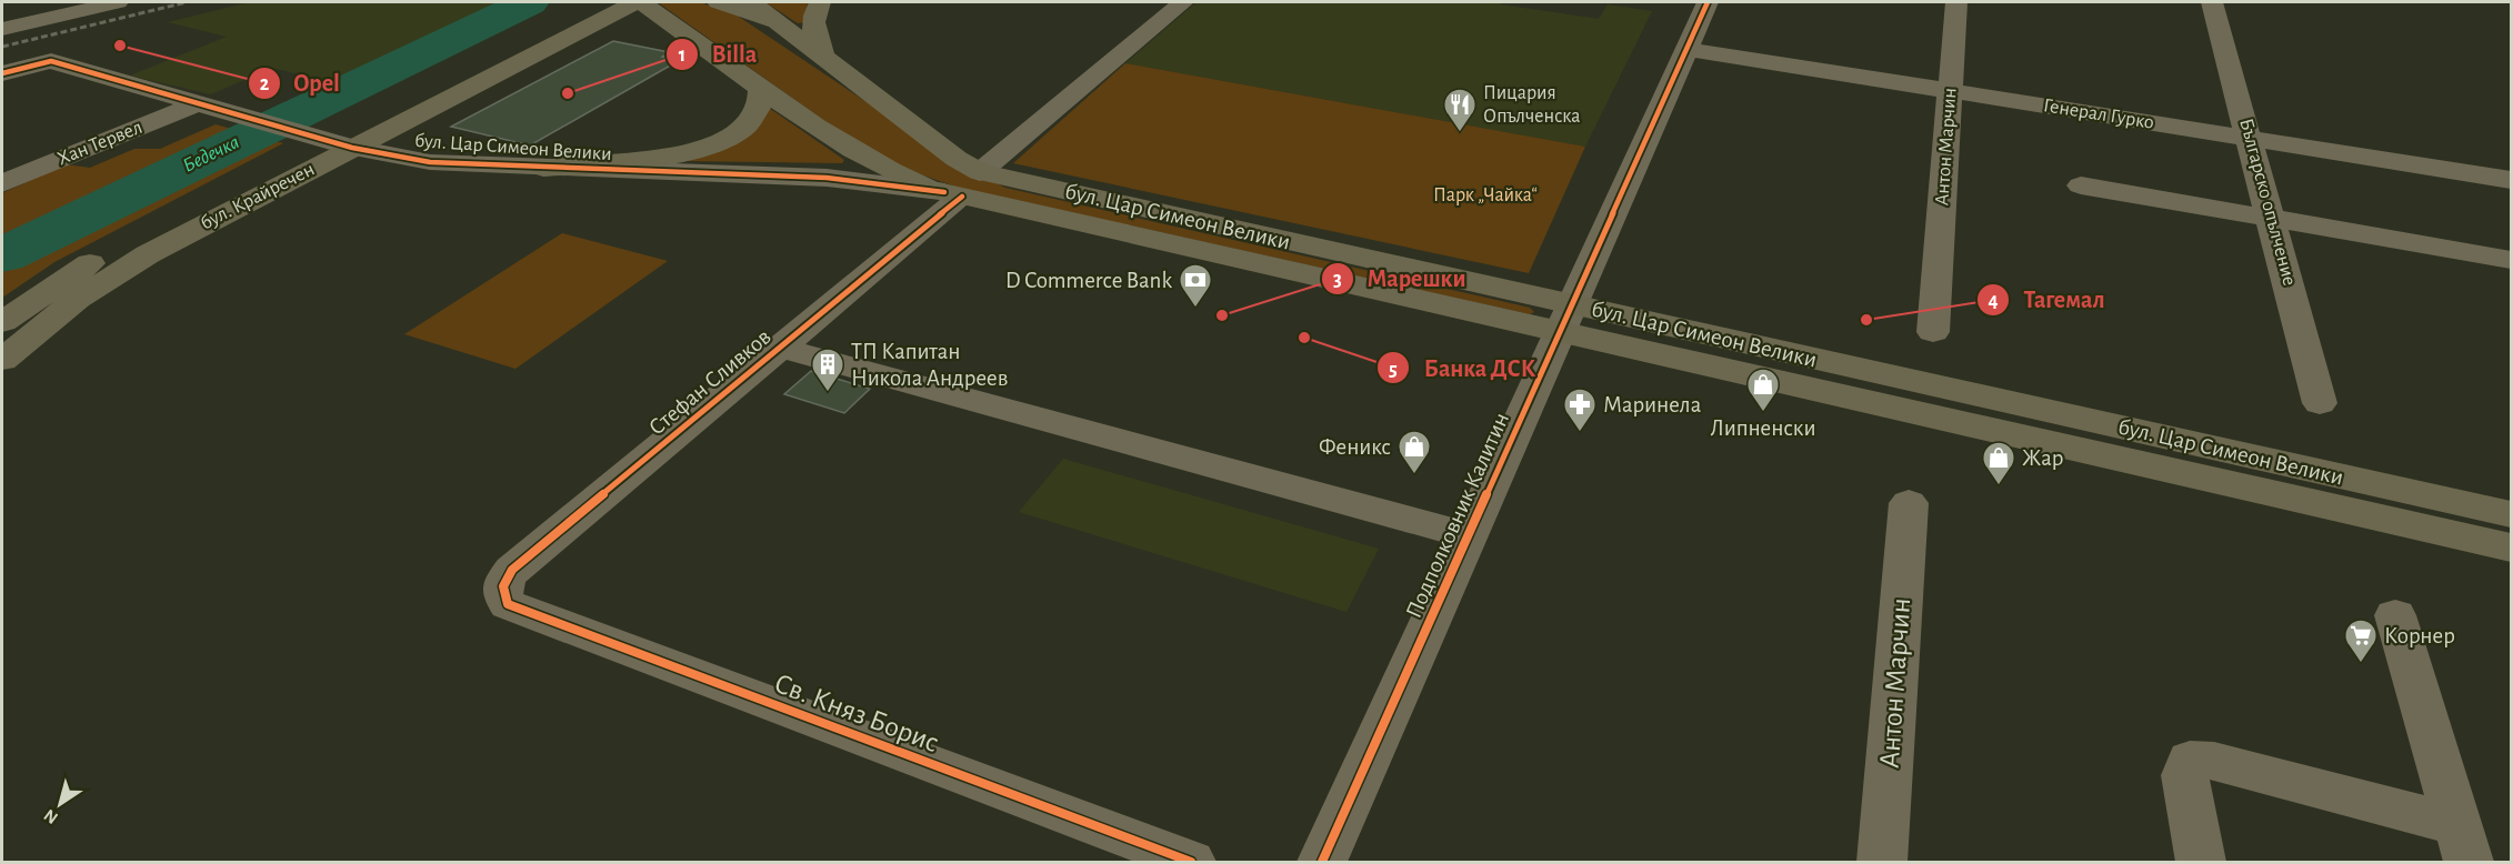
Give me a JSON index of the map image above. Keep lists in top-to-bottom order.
{
  "streets": {
    "main road": ["бул. Цар Симеон Велики", "бул. Крайречен"],
    "street": [
      "Генерал Гурко",
      "Хан Тервел",
      "Антон Марчин",
      "Българско опълчение",
      "Стефан Сливков",
      "Подполковник Калитин",
      "Св. Княз Борис"
    ]
  },
  "crossings": [
    ["Генерал Гурко", "Антон Марчин"],
    ["Генерал Гурко", "Българско опълчение"],
    ["Генерал Гурко", "Подполковник Калитин"],
    ["Хан Тервел", "бул. Цар Симеон Велики"],
    ["бул. Цар Симеон Велики", "бул. Крайречен"],
    ["бул. Цар Симеон Велики", "Стефан Сливков"],
    ["бул. Цар Симеон Велики", "Подполковник Калитин"],
    ["Стефан Сливков", "Св. Княз Борис"]
  ],
  "water": ["Бедечка"],
  "parks": ["Парк „Чайка“"],
  "places": {
    "other": [
      "Opel",
      "Billa",
      "Марешки",
      "Тагемал",
      "Банка ДСК"
    ],
    "restaurant": ["Пицария Опълченска"],
    "bank": ["D Commerce Bank"],
    "building": ["ТП Капитан Никола Андреев"],
    "shop": ["Липненски", "Феникс", "Жар"],
    "pharmacy": ["Маринела"],
    "supermarket": ["Корнер"]
  },
  "north": "bottom left"
}
